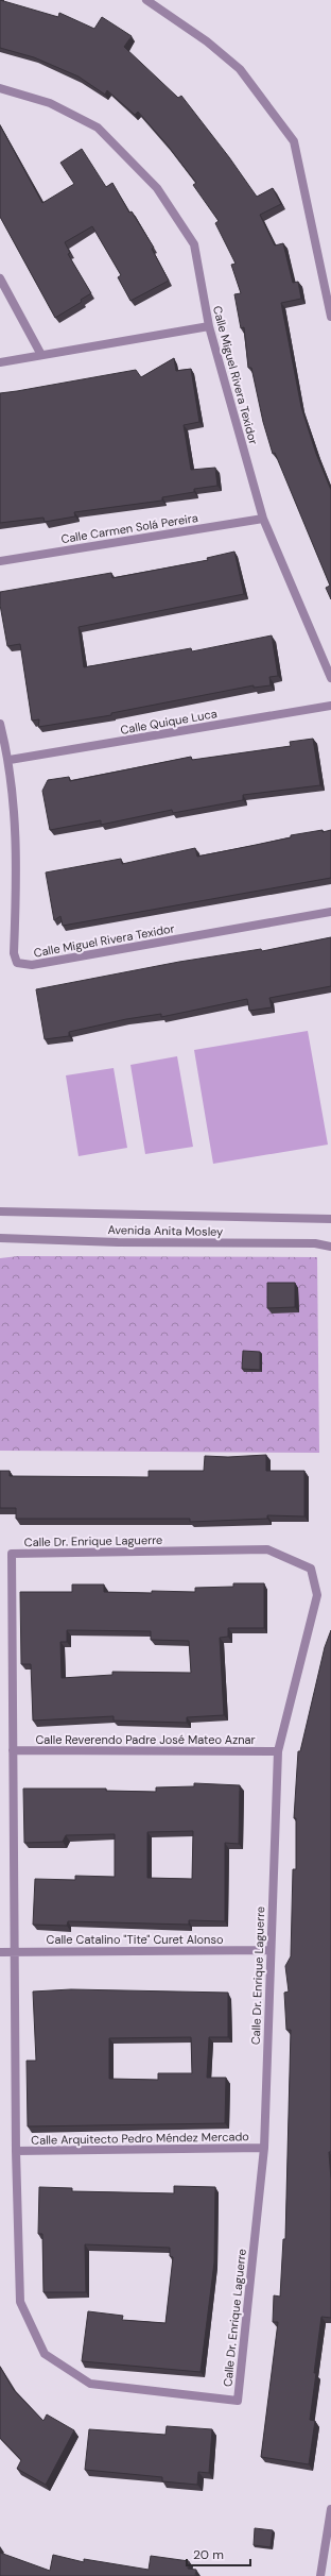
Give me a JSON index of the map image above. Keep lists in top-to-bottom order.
{
  "streets": {
    "street": [
      "Calle Miguel Rivera Texidor",
      "Calle Carmen Solá Pereira",
      "Calle Quique Luca",
      "Avenida Anita Mosley",
      "Calle Dr. Enrique Laguerre",
      "Calle Reverendo Padre José Mateo Aznar",
      "Calle Catalino \"Tite\" Curet Alonso",
      "Calle Arquitecto Pedro Méndez Mercado"
    ]
  },
  "crossings": [
    ["Calle Miguel Rivera Texidor", "Calle Carmen Solá Pereira"],
    ["Calle Miguel Rivera Texidor", "Calle Quique Luca"],
    ["Calle Dr. Enrique Laguerre", "Calle Reverendo Padre José Mateo Aznar"],
    ["Calle Dr. Enrique Laguerre", "Calle Catalino \"Tite\" Curet Alonso"],
    ["Calle Dr. Enrique Laguerre", "Calle Arquitecto Pedro Méndez Mercado"]
  ],
  "scale_bar": "20 m"
}
